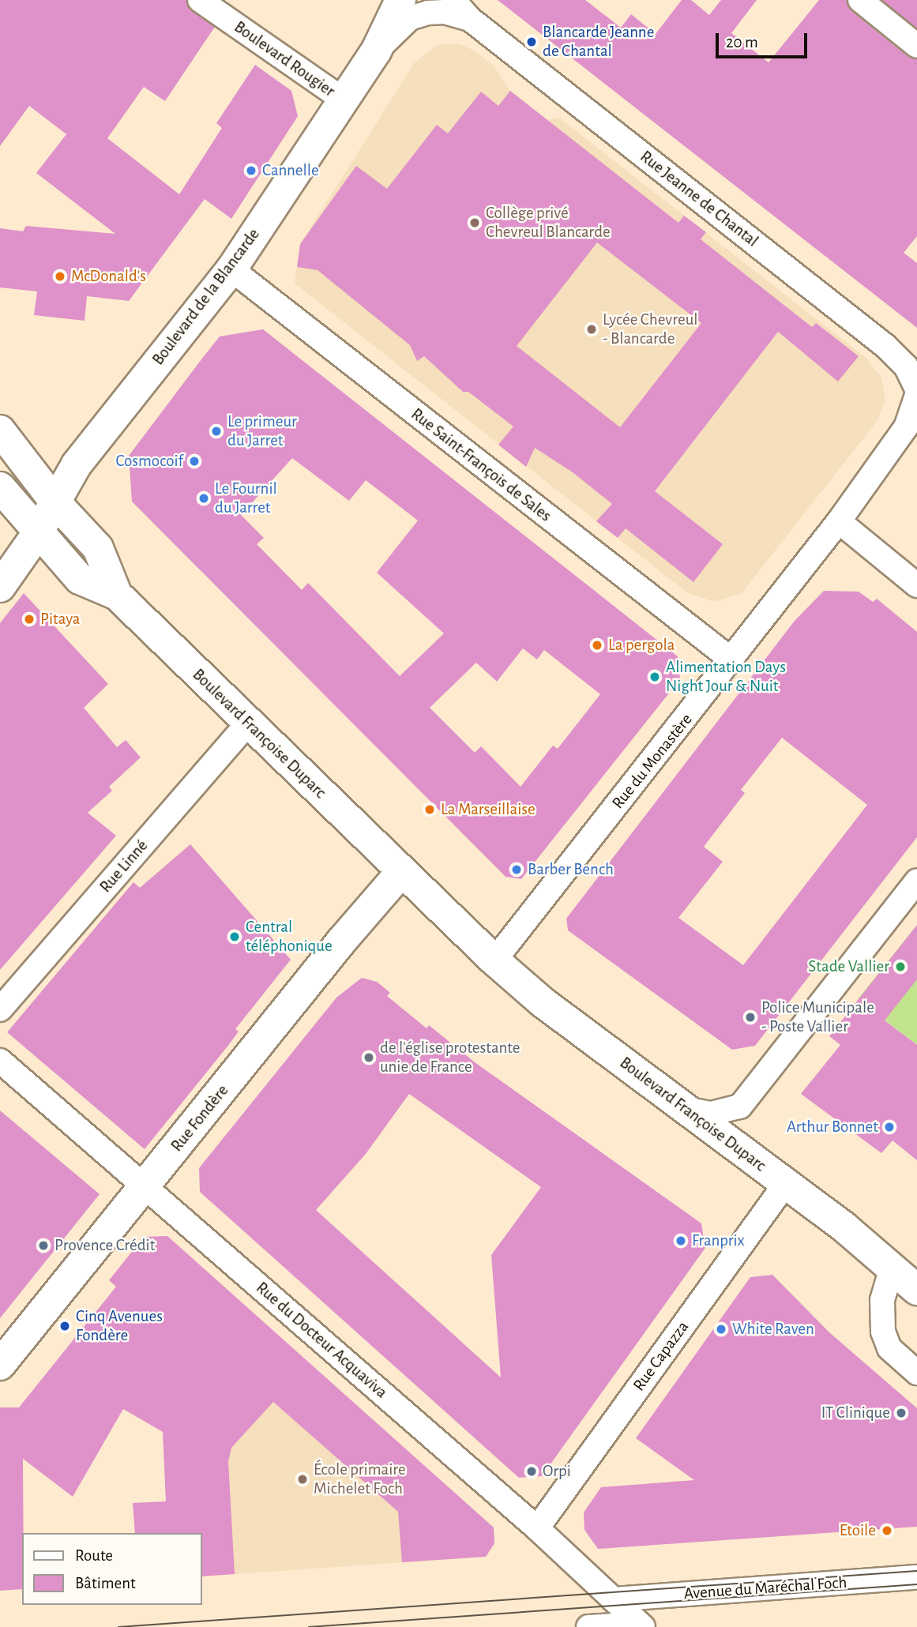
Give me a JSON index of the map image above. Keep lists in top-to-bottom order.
{
  "streets": {
    "main road": ["Boulevard de la Blancarde", "Boulevard Françoise Duparc", "Rue Fondère"],
    "street": [
      "Boulevard Rougier",
      "Rue Jeanne de Chantal",
      "Rue Saint-François de Sales",
      "Rue du Monastère",
      "Rue Linné",
      "Rue du Docteur Acquaviva",
      "Rue Capazza",
      "Avenue du Maréchal Foch"
    ]
  },
  "crossings": [
    ["Boulevard Rougier", "Boulevard de la Blancarde"],
    ["Rue Jeanne de Chantal", "Boulevard de la Blancarde"],
    ["Boulevard de la Blancarde", "Rue Saint-François de Sales"],
    ["Boulevard de la Blancarde", "Boulevard Françoise Duparc"],
    ["Rue Saint-François de Sales", "Rue du Monastère"],
    ["Boulevard Françoise Duparc", "Rue du Monastère"],
    ["Boulevard Françoise Duparc", "Rue Linné"],
    ["Boulevard Françoise Duparc", "Rue Fondère"],
    ["Boulevard Françoise Duparc", "Rue Capazza"],
    ["Rue Fondère", "Rue du Docteur Acquaviva"],
    ["Rue du Docteur Acquaviva", "Rue Capazza"],
    ["Rue du Docteur Acquaviva", "Avenue du Maréchal Foch"]
  ],
  "places": [
    "Blancarde Jeanne de Chantal",
    "Cannelle",
    "Collège privé Chevreul Blancarde",
    "McDonald's",
    "Lycée Chevreul - Blancarde",
    "Le primeur du Jarret",
    "Cosmocoif",
    "Le Fournil du Jarret",
    "Pitaya",
    "La pergola",
    "Alimentation Days Night Jour & Nuit",
    "La Marseillaise",
    "Barber Bench",
    "Central téléphonique",
    "Stade Vallier",
    "Police Municipale - Poste Vallier",
    "de l'église protestante unie de France",
    "Arthur Bonnet",
    "Franprix",
    "Provence Crédit",
    "Cinq Avenues Fondère",
    "White Raven",
    "IT Clinique",
    "Orpi",
    "École primaire Michelet Foch",
    "Etoile"
  ],
  "legend": ["Route", "Bâtiment"],
  "scale_bar": "20 m"
}
